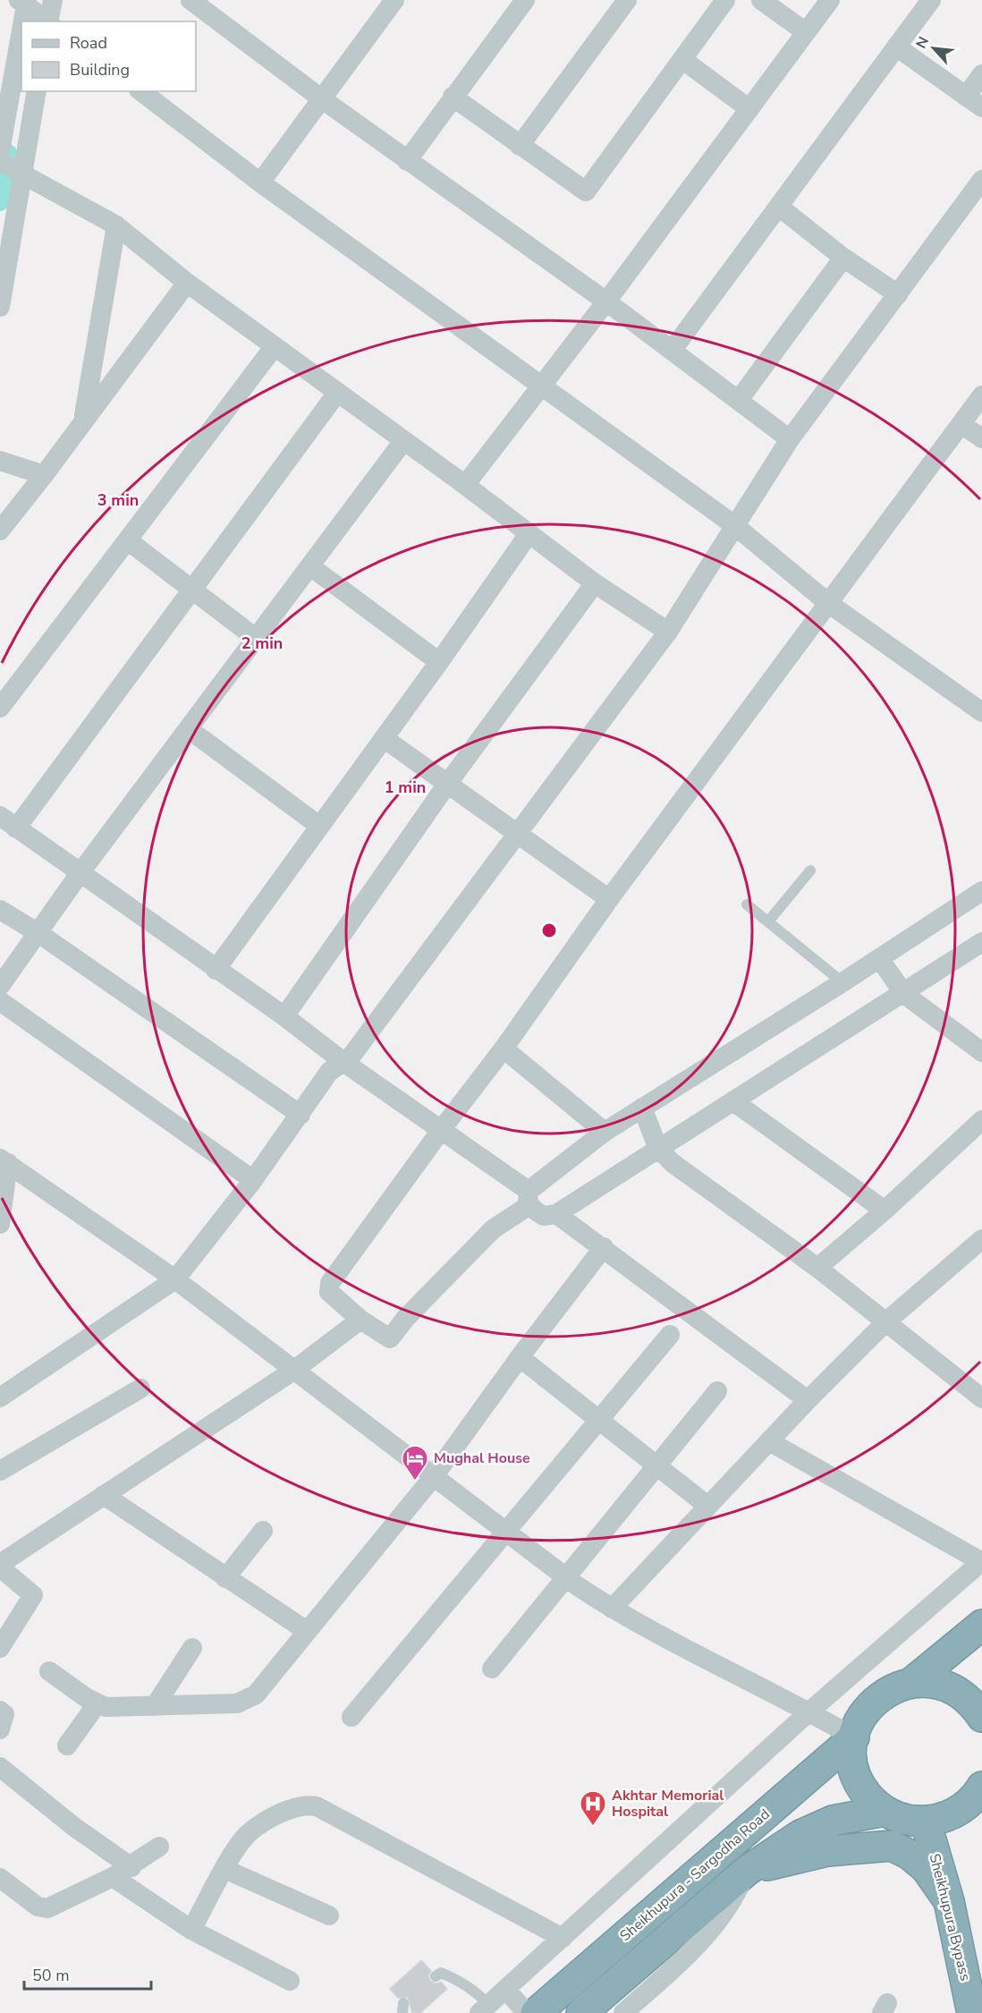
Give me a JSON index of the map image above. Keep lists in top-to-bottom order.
{
  "streets": {
    "highway": ["Sheikhupura - Sargodha Road", "Sheikhupura Bypass"]
  },
  "places": {
    "hotel": ["Mughal House"],
    "hospital": ["Akhtar Memorial Hospital"]
  },
  "legend": ["Road", "Building"],
  "scale_bar": "50 m",
  "north": "top left",
  "rings": ["3 min", "2 min", "1 min"]
}
